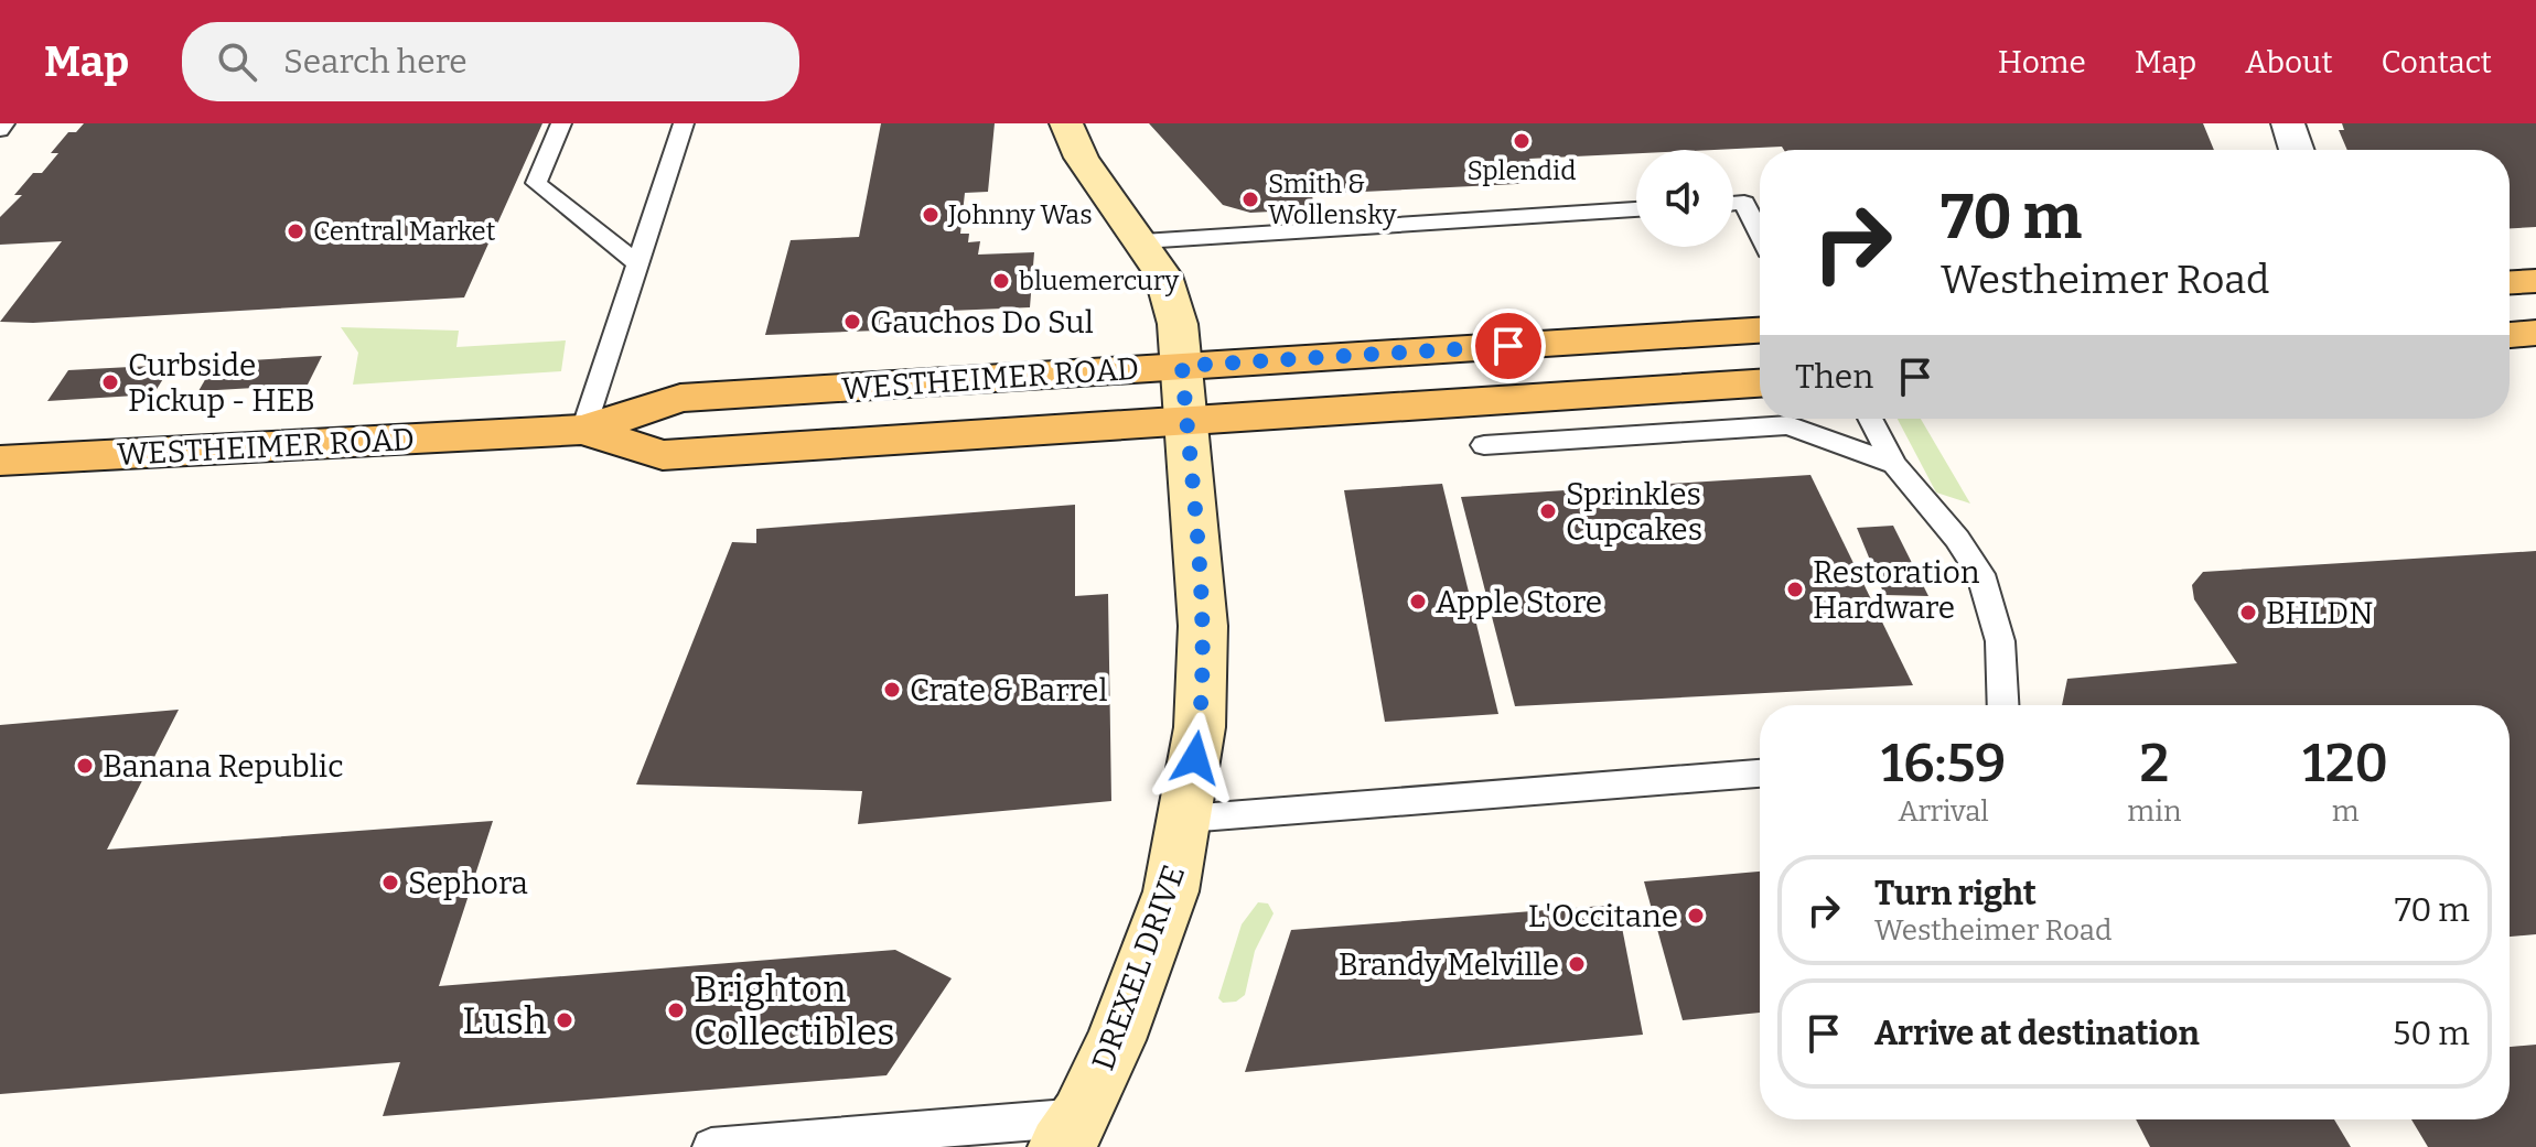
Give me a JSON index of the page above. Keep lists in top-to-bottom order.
{
  "streets": {
    "main road": ["WESTHEIMER ROAD"],
    "street": ["DREXEL DRIVE"]
  },
  "crossings": [
    ["WESTHEIMER ROAD", "DREXEL DRIVE"]
  ],
  "places": [
    "Splendid",
    "Smith & Wollensky",
    "Johnny Was",
    "Central Market",
    "bluemercury",
    "Gauchos Do Sul",
    "Curbside Pickup - HEB",
    "Sprinkles Cupcakes",
    "Restoration Hardware",
    "Apple Store",
    "BHLDN",
    "Crate & Barrel",
    "Banana Republic",
    "Sephora",
    "L'Occitane",
    "Brandy Melville",
    "Brighton Collectibles",
    "Lush"
  ],
  "page": {
    "header": "Map",
    "search": "Search here",
    "nav": [
      "Home",
      "Map",
      "About",
      "Contact"
    ],
    "turn": ["70 m", "Westheimer Road"],
    "then": "Then",
    "eta": [
      "16:59",
      "Arrival",
      "2",
      "min",
      "120",
      "m"
    ],
    "list": [
      {
        "name": "Turn right",
        "note": "Westheimer Road",
        "value": "70 m"
      },
      {
        "name": "Arrive at destination",
        "value": "50 m"
      }
    ]
  }
}
